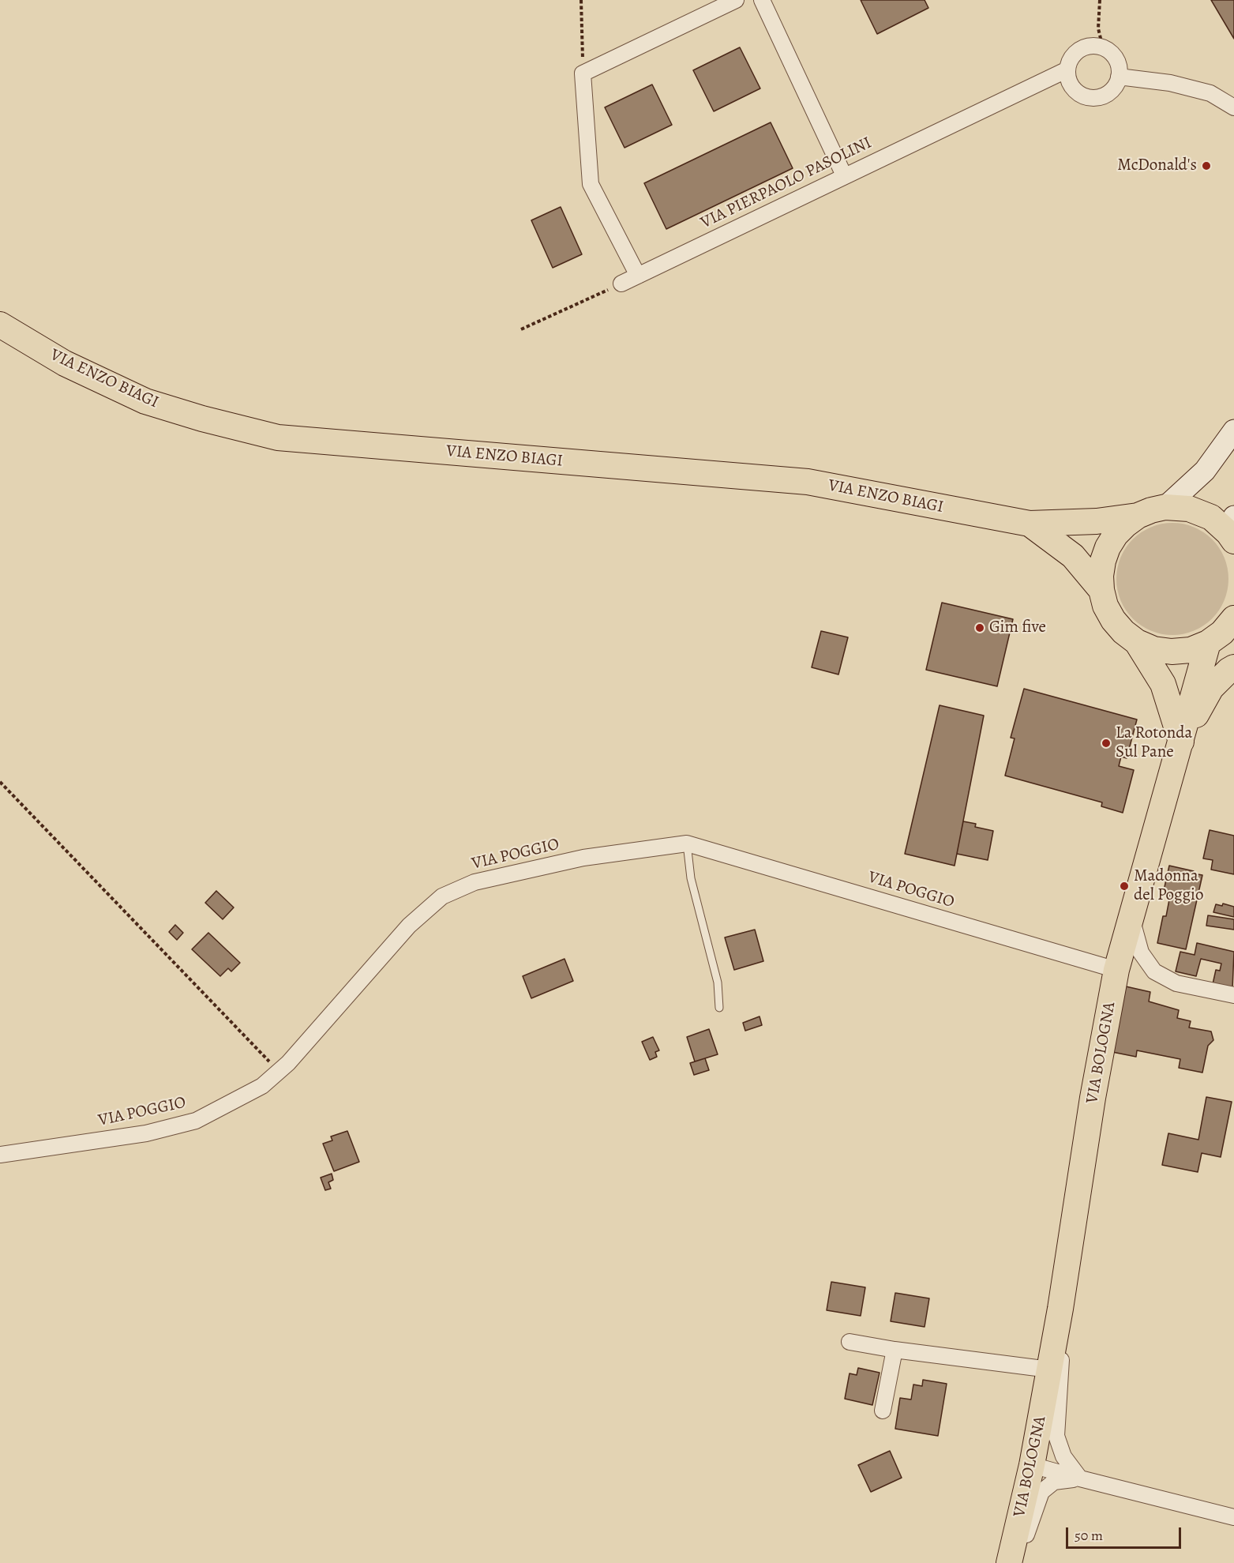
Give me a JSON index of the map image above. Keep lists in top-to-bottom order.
{
  "streets": {
    "main road": ["VIA ENZO BIAGI", "VIA BOLOGNA"],
    "street": ["VIA PIERPAOLO PASOLINI", "VIA POGGIO"]
  },
  "crossings": [
    ["VIA ENZO BIAGI", "VIA BOLOGNA"],
    ["VIA POGGIO", "VIA BOLOGNA"]
  ],
  "places": [
    "McDonald's",
    "Gim five",
    "La Rotonda Sul Pane",
    "Madonna del Poggio"
  ],
  "scale_bar": "50 m"
}
